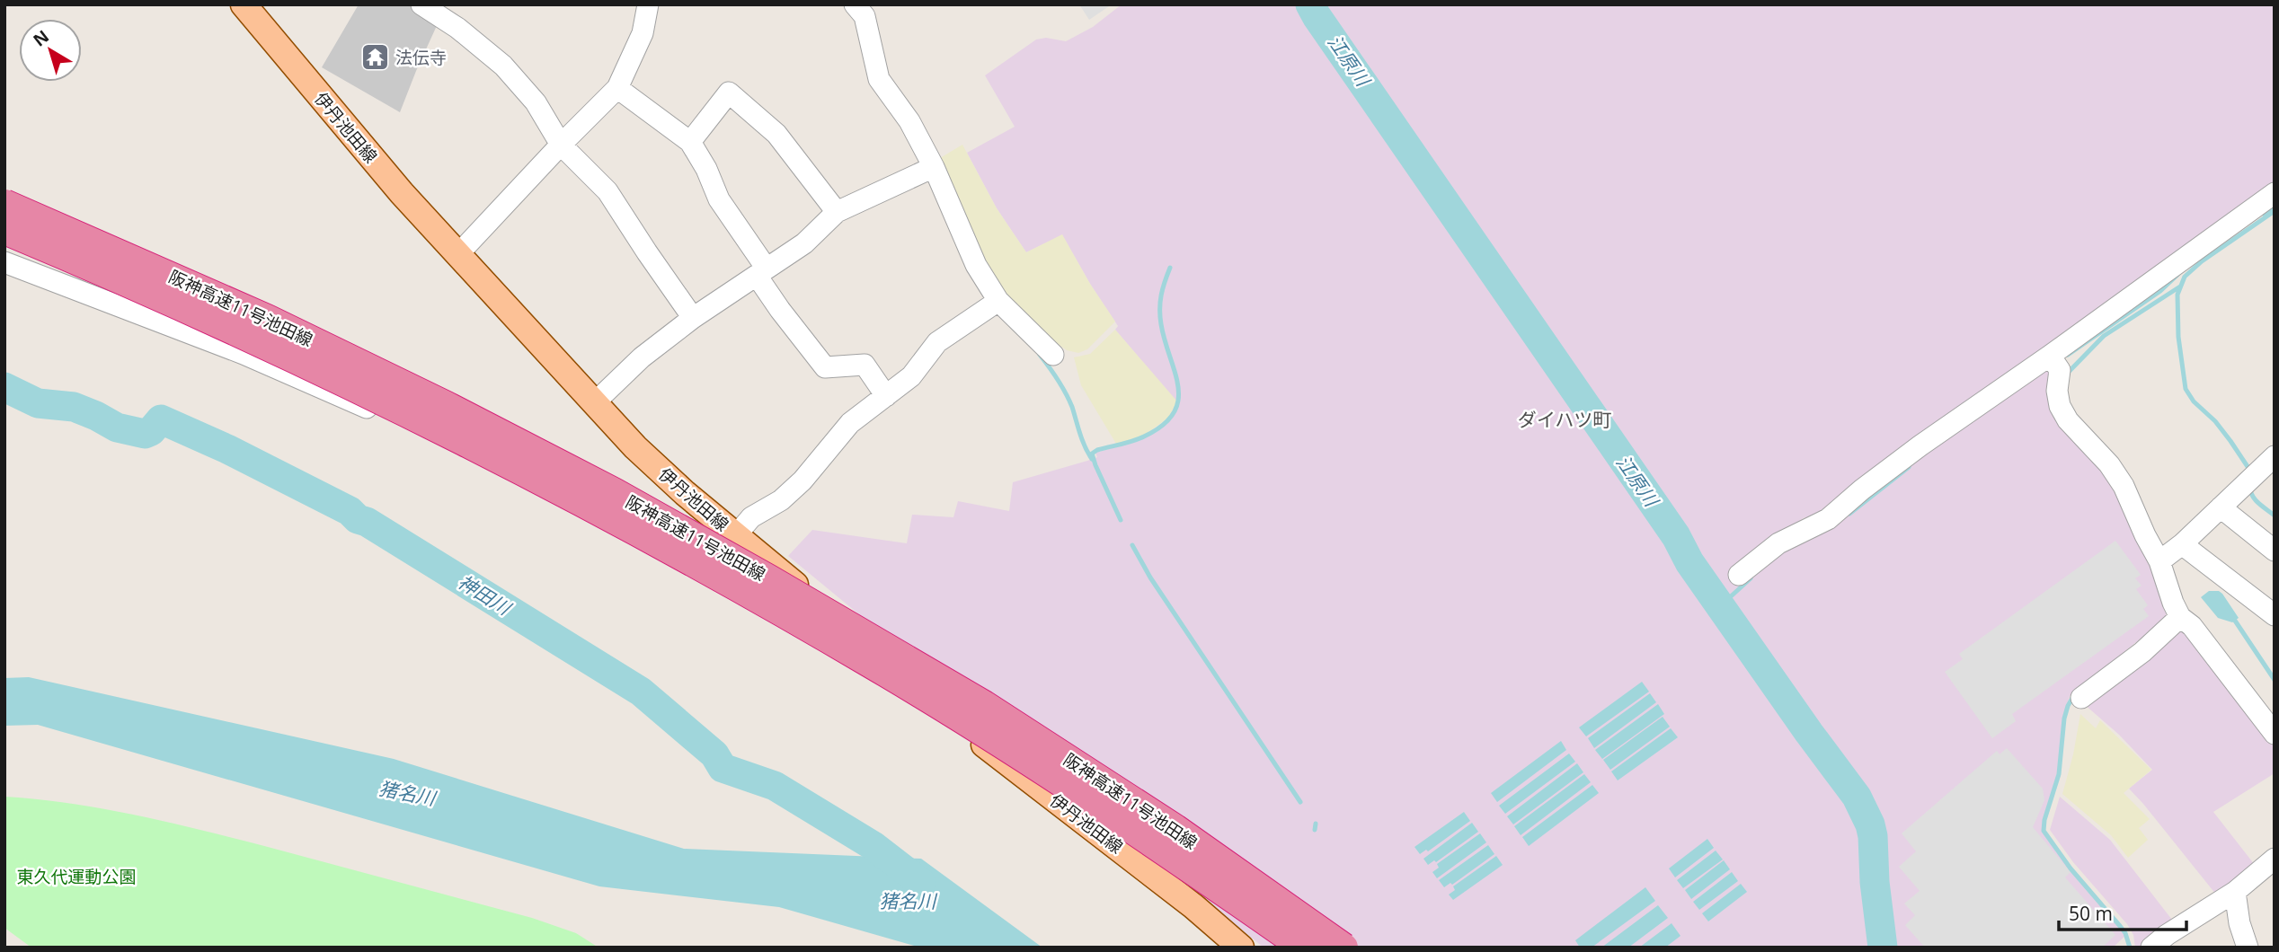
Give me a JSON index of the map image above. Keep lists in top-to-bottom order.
{
  "streets": {
    "highway": ["阪神高速11号池田線"],
    "main road": ["伊丹池田線"]
  },
  "districts": ["ダイハツ町"],
  "water": ["江原川", "神田川", "猪名川"],
  "parks": ["東久代運動公園"],
  "places": {
    "temple": ["法伝寺"]
  },
  "scale_bar": "50 m",
  "north": "top left"
}
